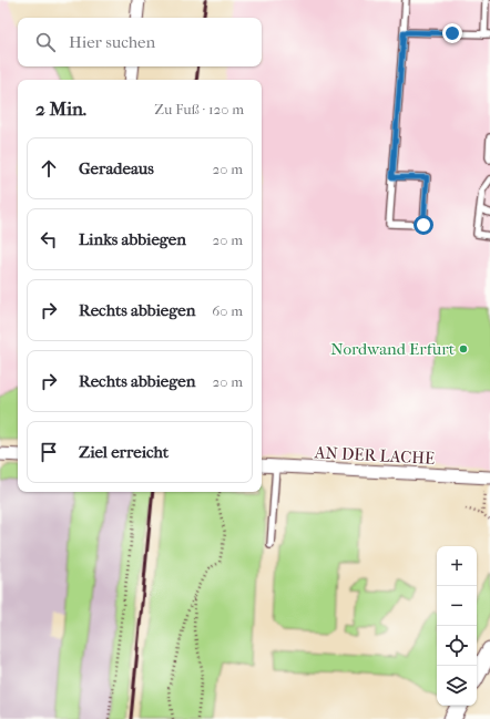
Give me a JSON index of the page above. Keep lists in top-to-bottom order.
{
  "streets": {
    "street": ["AN DER LACHE"]
  },
  "places": ["Nordwand Erfurt"],
  "page": {
    "search": "Hier suchen",
    "heading": ["2 Min.", "Zu Fuß · 120 m"],
    "list": [
      ["Geradeaus", "20 m"],
      ["Links abbiegen", "20 m"],
      ["Rechts abbiegen", "60 m"],
      ["Rechts abbiegen", "20 m"],
      "Ziel erreicht"
    ],
    "map_buttons": ["+", "−"]
  }
}
